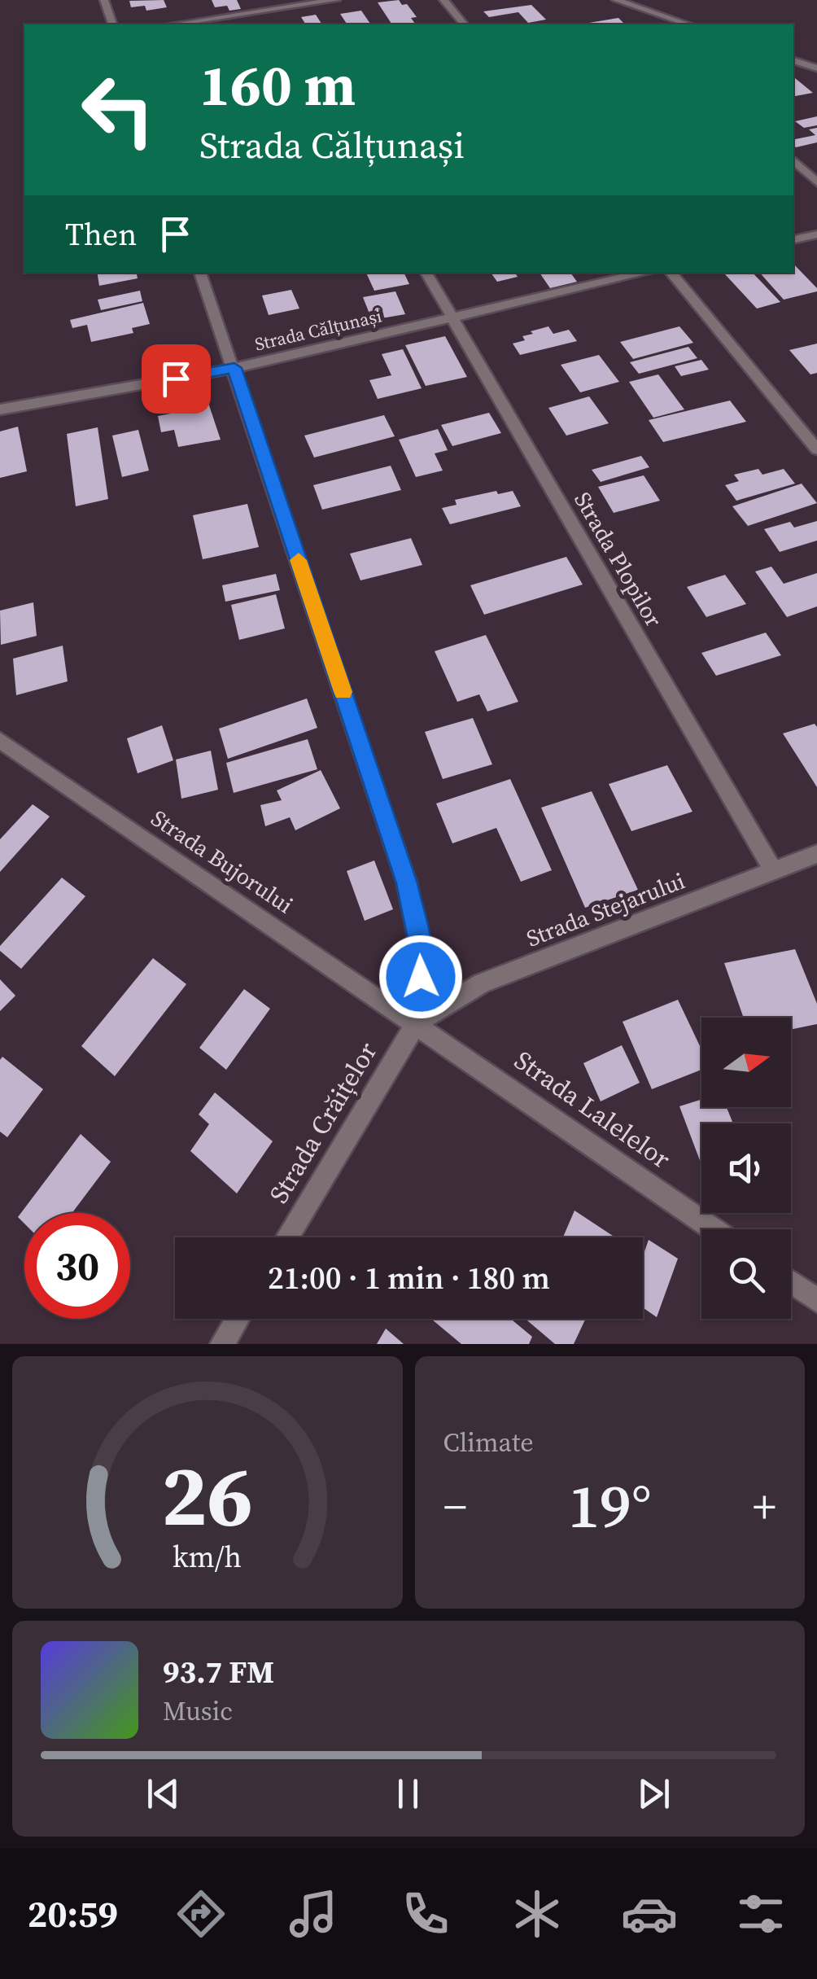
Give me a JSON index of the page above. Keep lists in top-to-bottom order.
{
  "streets": {
    "street": [
      "Strada Călțunași",
      "Strada Plopilor",
      "Strada Bujorului",
      "Strada Stejarului",
      "Strada Lalelelor",
      "Strada Crăițelor"
    ]
  },
  "crossings": [
    ["Strada Călțunași", "Strada Plopilor"],
    ["Strada Plopilor", "Strada Stejarului"],
    ["Strada Bujorului", "Strada Stejarului"],
    ["Strada Bujorului", "Strada Lalelelor"],
    ["Strada Bujorului", "Strada Crăițelor"],
    ["Strada Stejarului", "Strada Lalelelor"],
    ["Strada Stejarului", "Strada Crăițelor"],
    ["Strada Lalelelor", "Strada Crăițelor"]
  ],
  "north": "right",
  "page": {
    "turn": ["160 m", "Strada Călțunași"],
    "then": "Then",
    "limit": "30",
    "trip": "21:00 · 1 min · 180 m",
    "tile": "Climate",
    "heat": ["−", "19°", "+"],
    "song": ["93.7 FM", "Music"],
    "tabs": "20:59",
    "gauge": ["26", "km/h"]
  }
}
